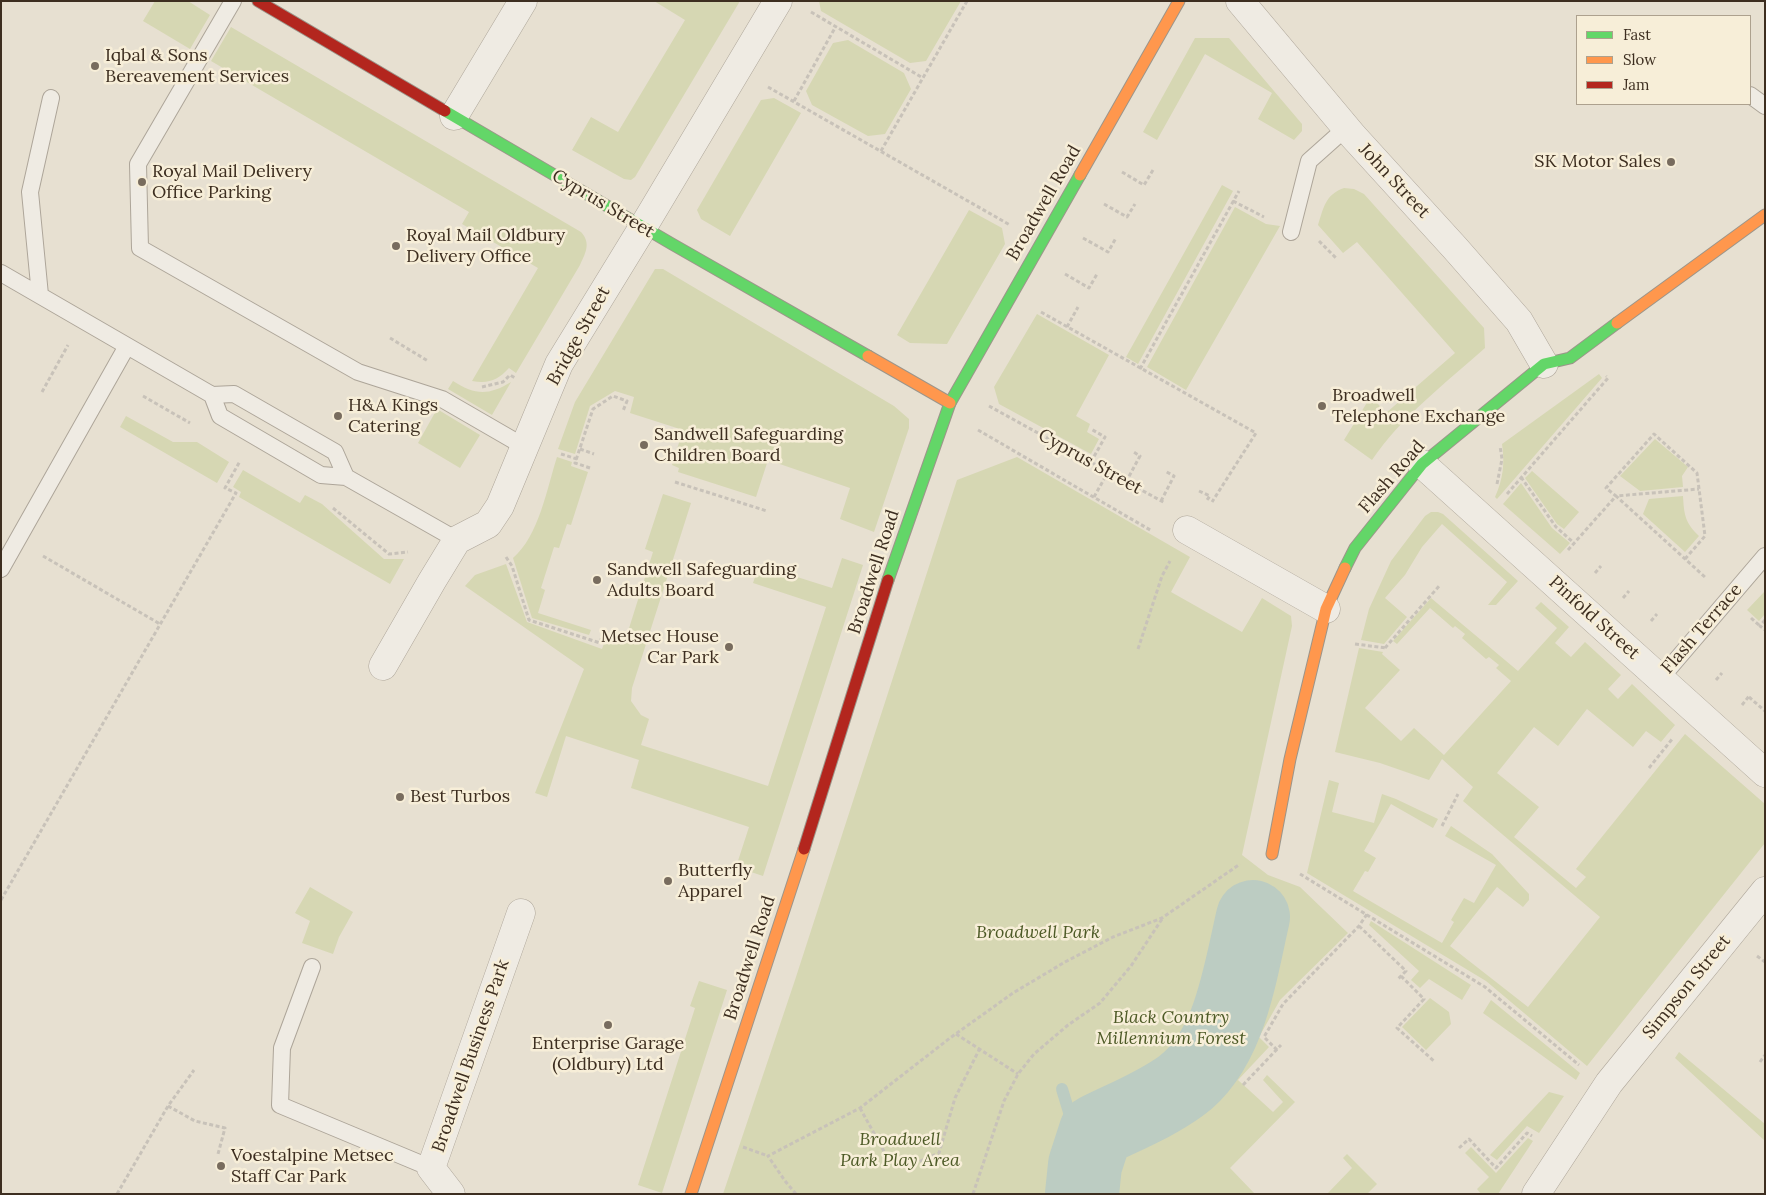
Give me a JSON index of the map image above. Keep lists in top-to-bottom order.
{
  "streets": {
    "street": [
      "John Street",
      "Broadwell Road",
      "Cyprus Street",
      "Bridge Street",
      "Flash Road",
      "Pinfold Street",
      "Simpson Street",
      "Broadwell Business Park"
    ],
    "lane": ["Flash Terrace"]
  },
  "crossings": [
    ["John Street", "Flash Road"],
    ["Broadwell Road", "Cyprus Street"],
    ["Cyprus Street", "Bridge Street"],
    ["Flash Road", "Pinfold Street"],
    ["Pinfold Street", "Flash Terrace"]
  ],
  "parks": ["Broadwell Park", "Black Country Millennium Forest", "Broadwell Park Play Area"],
  "places": [
    "Iqbal & Sons Bereavement Services",
    "SK Motor Sales",
    "Royal Mail Delivery Office Parking",
    "Royal Mail Oldbury Delivery Office",
    "Broadwell Telephone Exchange",
    "H&A Kings Catering",
    "Sandwell Safeguarding Children Board",
    "Sandwell Safeguarding Adults Board",
    "Metsec House Car Park",
    "Best Turbos",
    "Butterfly Apparel",
    "Enterprise Garage (Oldbury) Ltd",
    "Voestalpine Metsec Staff Car Park"
  ],
  "legend": ["Fast", "Slow", "Jam"]
}
